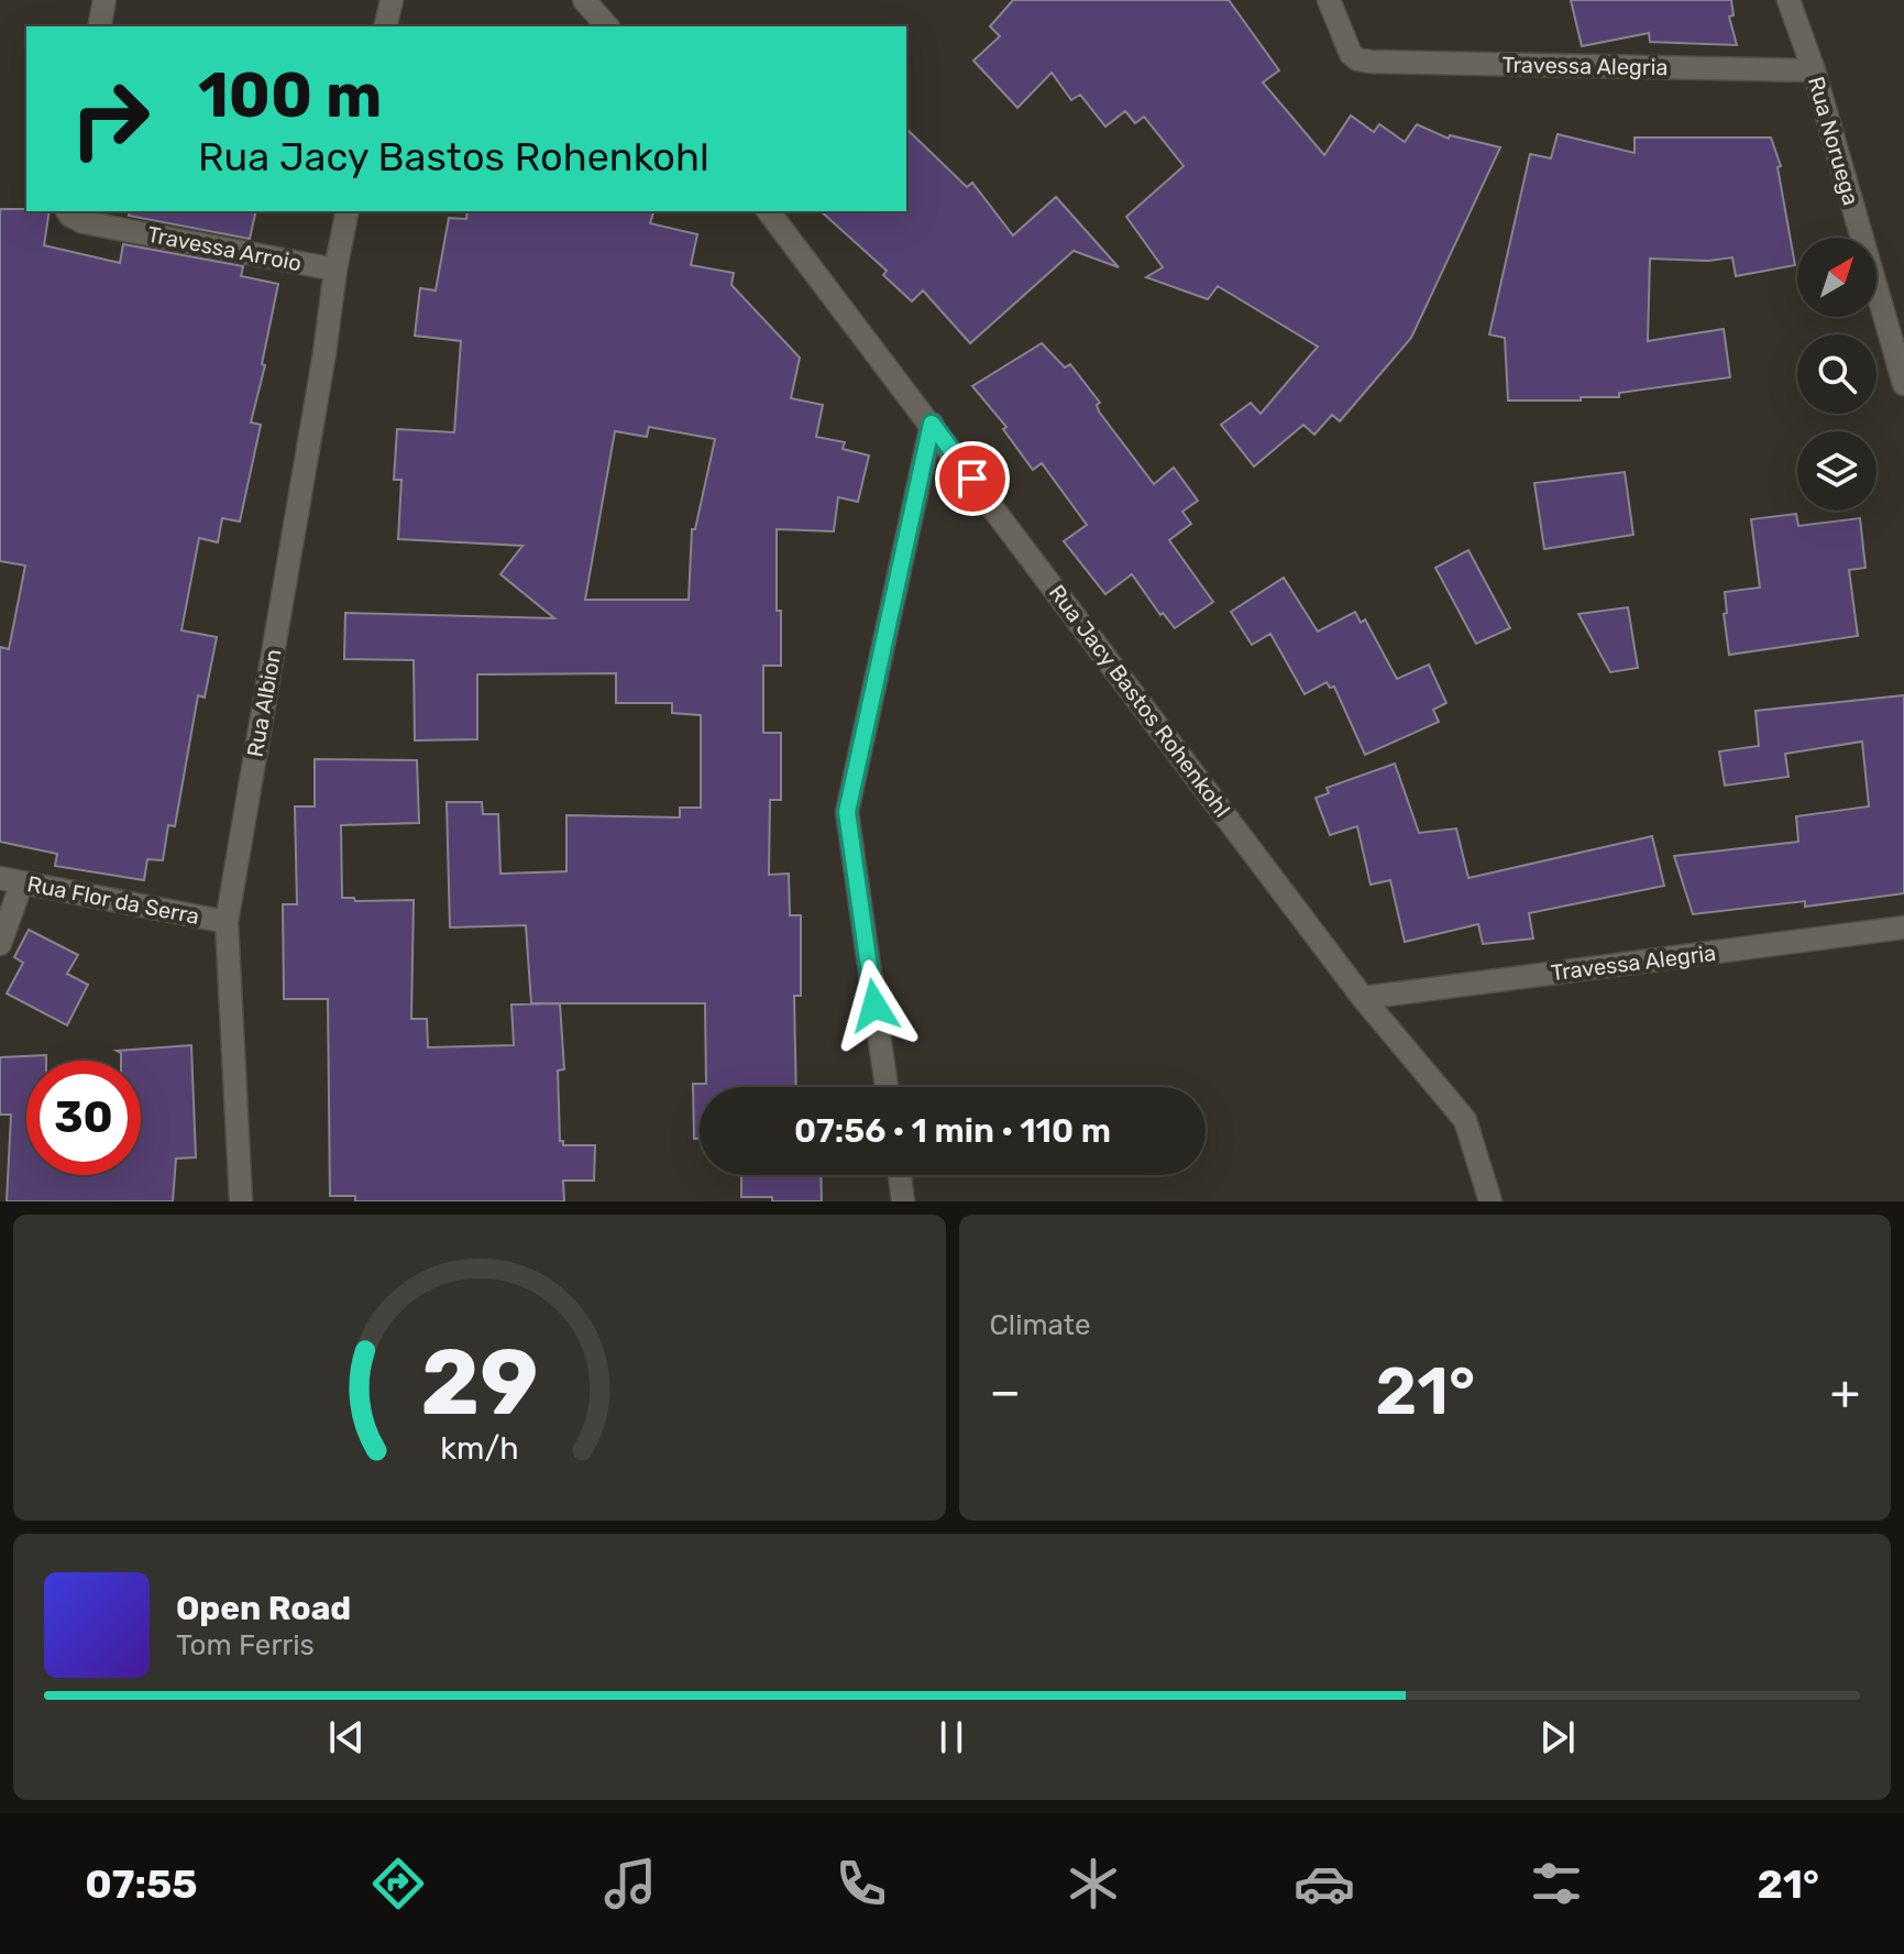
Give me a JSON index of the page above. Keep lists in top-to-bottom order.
{
  "streets": {
    "street": [
      "Travessa Alegria",
      "Rua Noruega",
      "Travessa Arroio",
      "Rua Jacy Bastos Rohenkohl",
      "Rua Albion",
      "Rua Flor da Serra"
    ]
  },
  "crossings": [
    ["Travessa Alegria", "Rua Noruega"],
    ["Travessa Alegria", "Rua Jacy Bastos Rohenkohl"],
    ["Travessa Arroio", "Rua Albion"],
    ["Rua Albion", "Rua Flor da Serra"]
  ],
  "north": "top right",
  "page": {
    "turn": ["100 m", "Rua Jacy Bastos Rohenkohl"],
    "limit": "30",
    "trip": "07:56 · 1 min · 110 m",
    "tile": "Climate",
    "heat": ["−", "21°", "+"],
    "song": ["Open Road", "Tom Ferris"],
    "tabs": ["07:55", "21°"],
    "gauge": ["29", "km/h"]
  }
}
